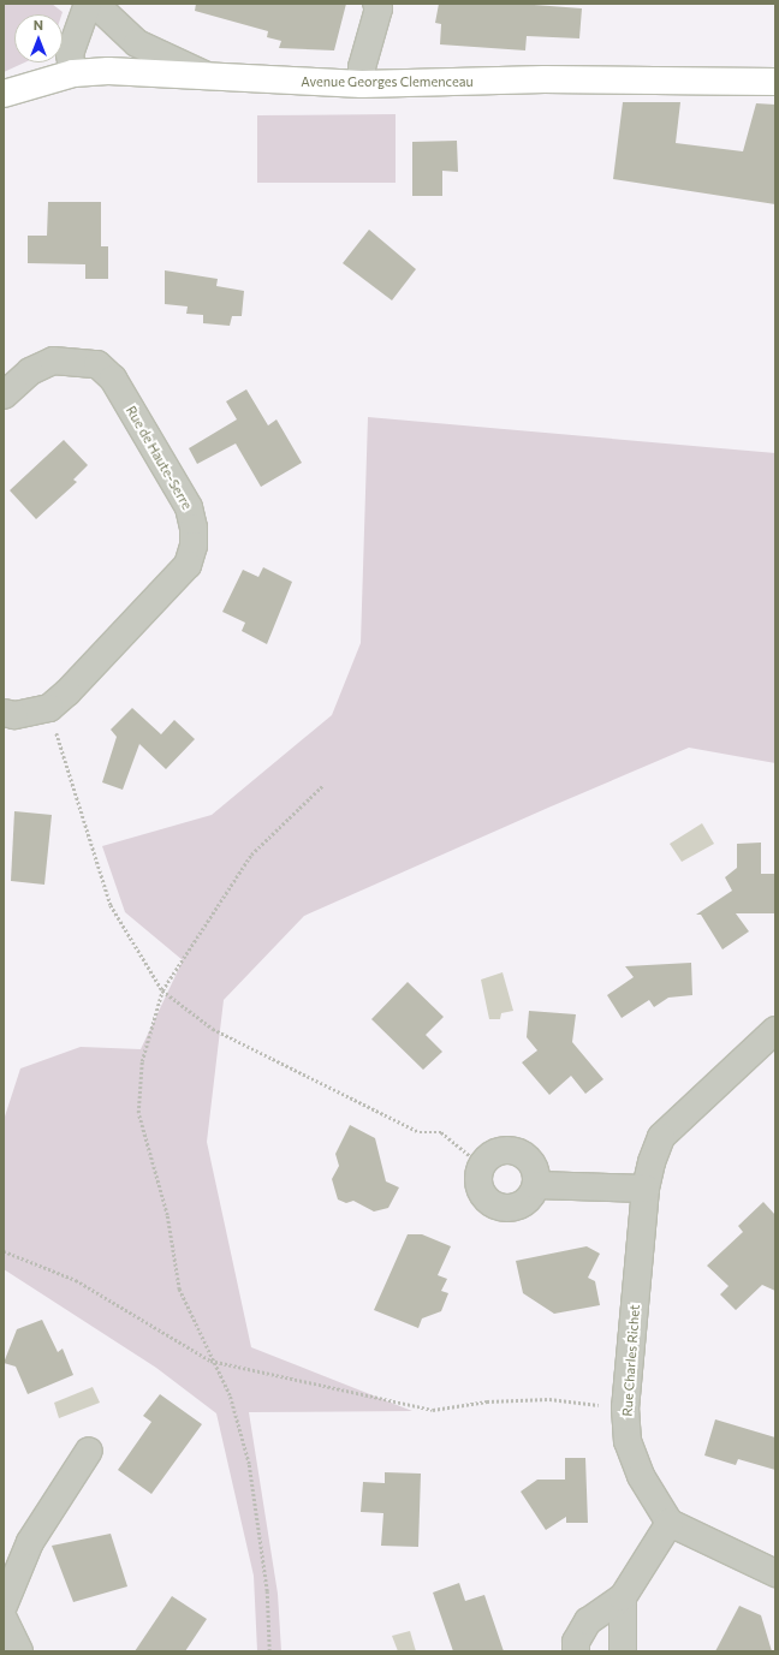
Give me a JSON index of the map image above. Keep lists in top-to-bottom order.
{
  "streets": {
    "main road": ["Avenue Georges Clemenceau"],
    "street": ["Rue de Haute-Serre", "Rue Charles Richet"]
  },
  "north": "top"
}
